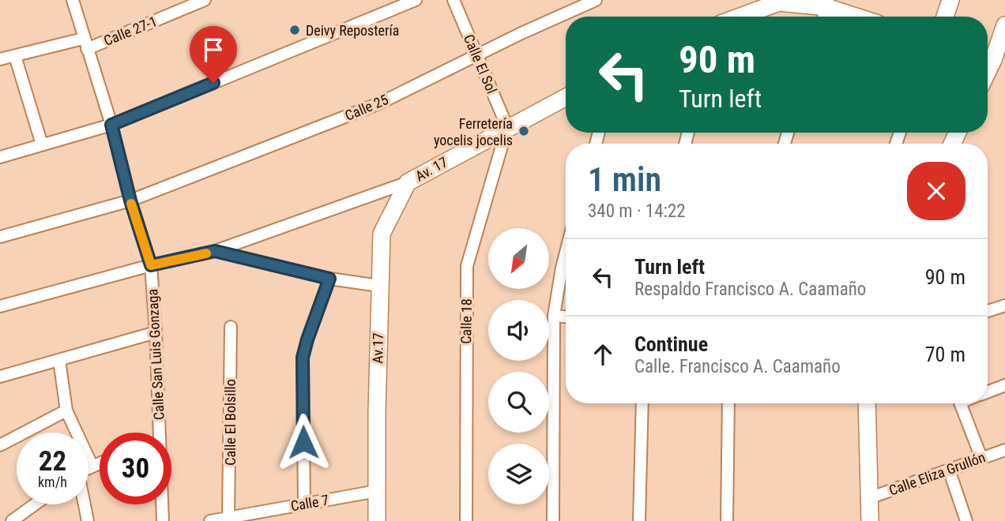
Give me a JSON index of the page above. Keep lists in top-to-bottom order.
{
  "streets": {
    "main road": ["Av. 17", "Av.17"],
    "street": [
      "Calle 27-1",
      "Calle El Sol",
      "Calle 25",
      "Calle 18",
      "Calle San Luis Gonzaga",
      "Calle El Bolsillo",
      "Calle Eliza Grullón",
      "Calle 7"
    ]
  },
  "crossings": [
    ["Calle 27-1", "Calle San Luis Gonzaga"],
    ["Calle El Sol", "Calle 25"],
    ["Calle El Sol", "Av. 17"],
    ["Calle El Sol", "Calle 18"],
    ["Calle 25", "Calle San Luis Gonzaga"],
    ["Av. 17", "Calle 18"],
    ["Av. 17", "Av.17"],
    ["Av.17", "Calle 7"],
    ["Calle El Bolsillo", "Calle 7"]
  ],
  "places": ["Deivy Repostería", "Ferretería yocelis jocelis"],
  "north": "bottom left",
  "page": {
    "turn": ["90 m", "Turn left"],
    "heading": ["1 min", "340 m · 14:22"],
    "list": [
      {
        "name": "Turn left",
        "note": "Respaldo Francisco A. Caamaño",
        "value": "90 m"
      },
      {
        "name": "Continue",
        "note": "Calle. Francisco A. Caamaño",
        "value": "70 m"
      }
    ],
    "speed": "22 km/h",
    "limit": "30"
  }
}
